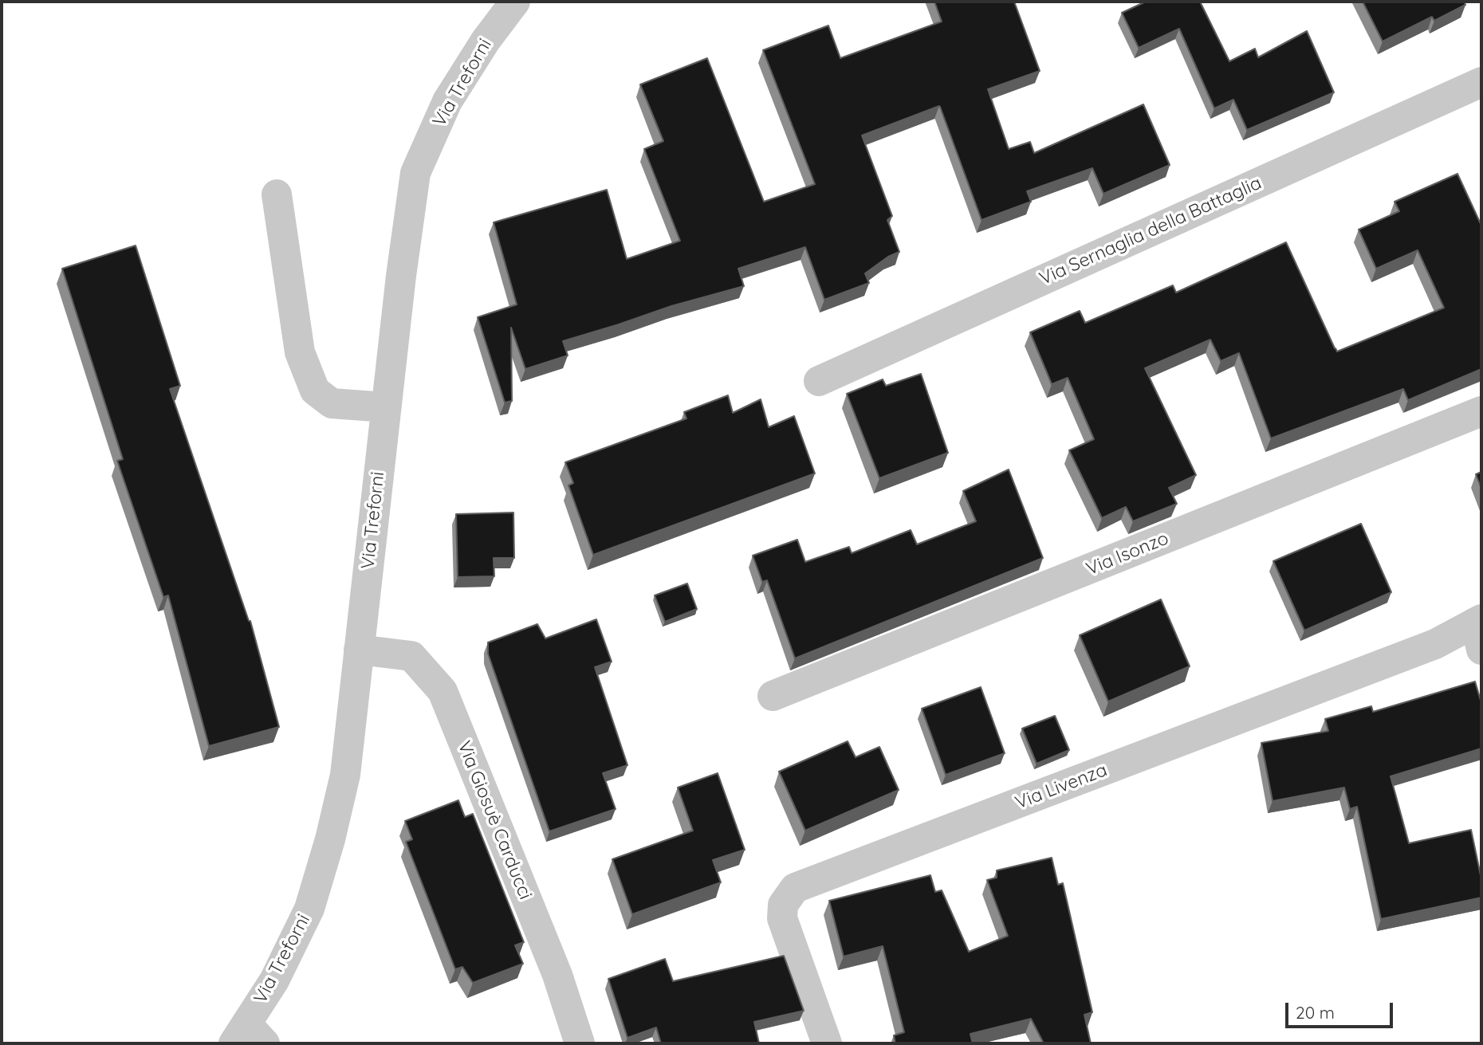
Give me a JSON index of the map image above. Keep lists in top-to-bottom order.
{
  "streets": {
    "street": [
      "Via Treforni",
      "Via Sernaglia della Battaglia",
      "Via Isonzo",
      "Via Livenza",
      "Via Giosuè Carducci"
    ]
  },
  "crossings": [
    ["Via Treforni", "Via Giosuè Carducci"]
  ],
  "scale_bar": "20 m"
}
